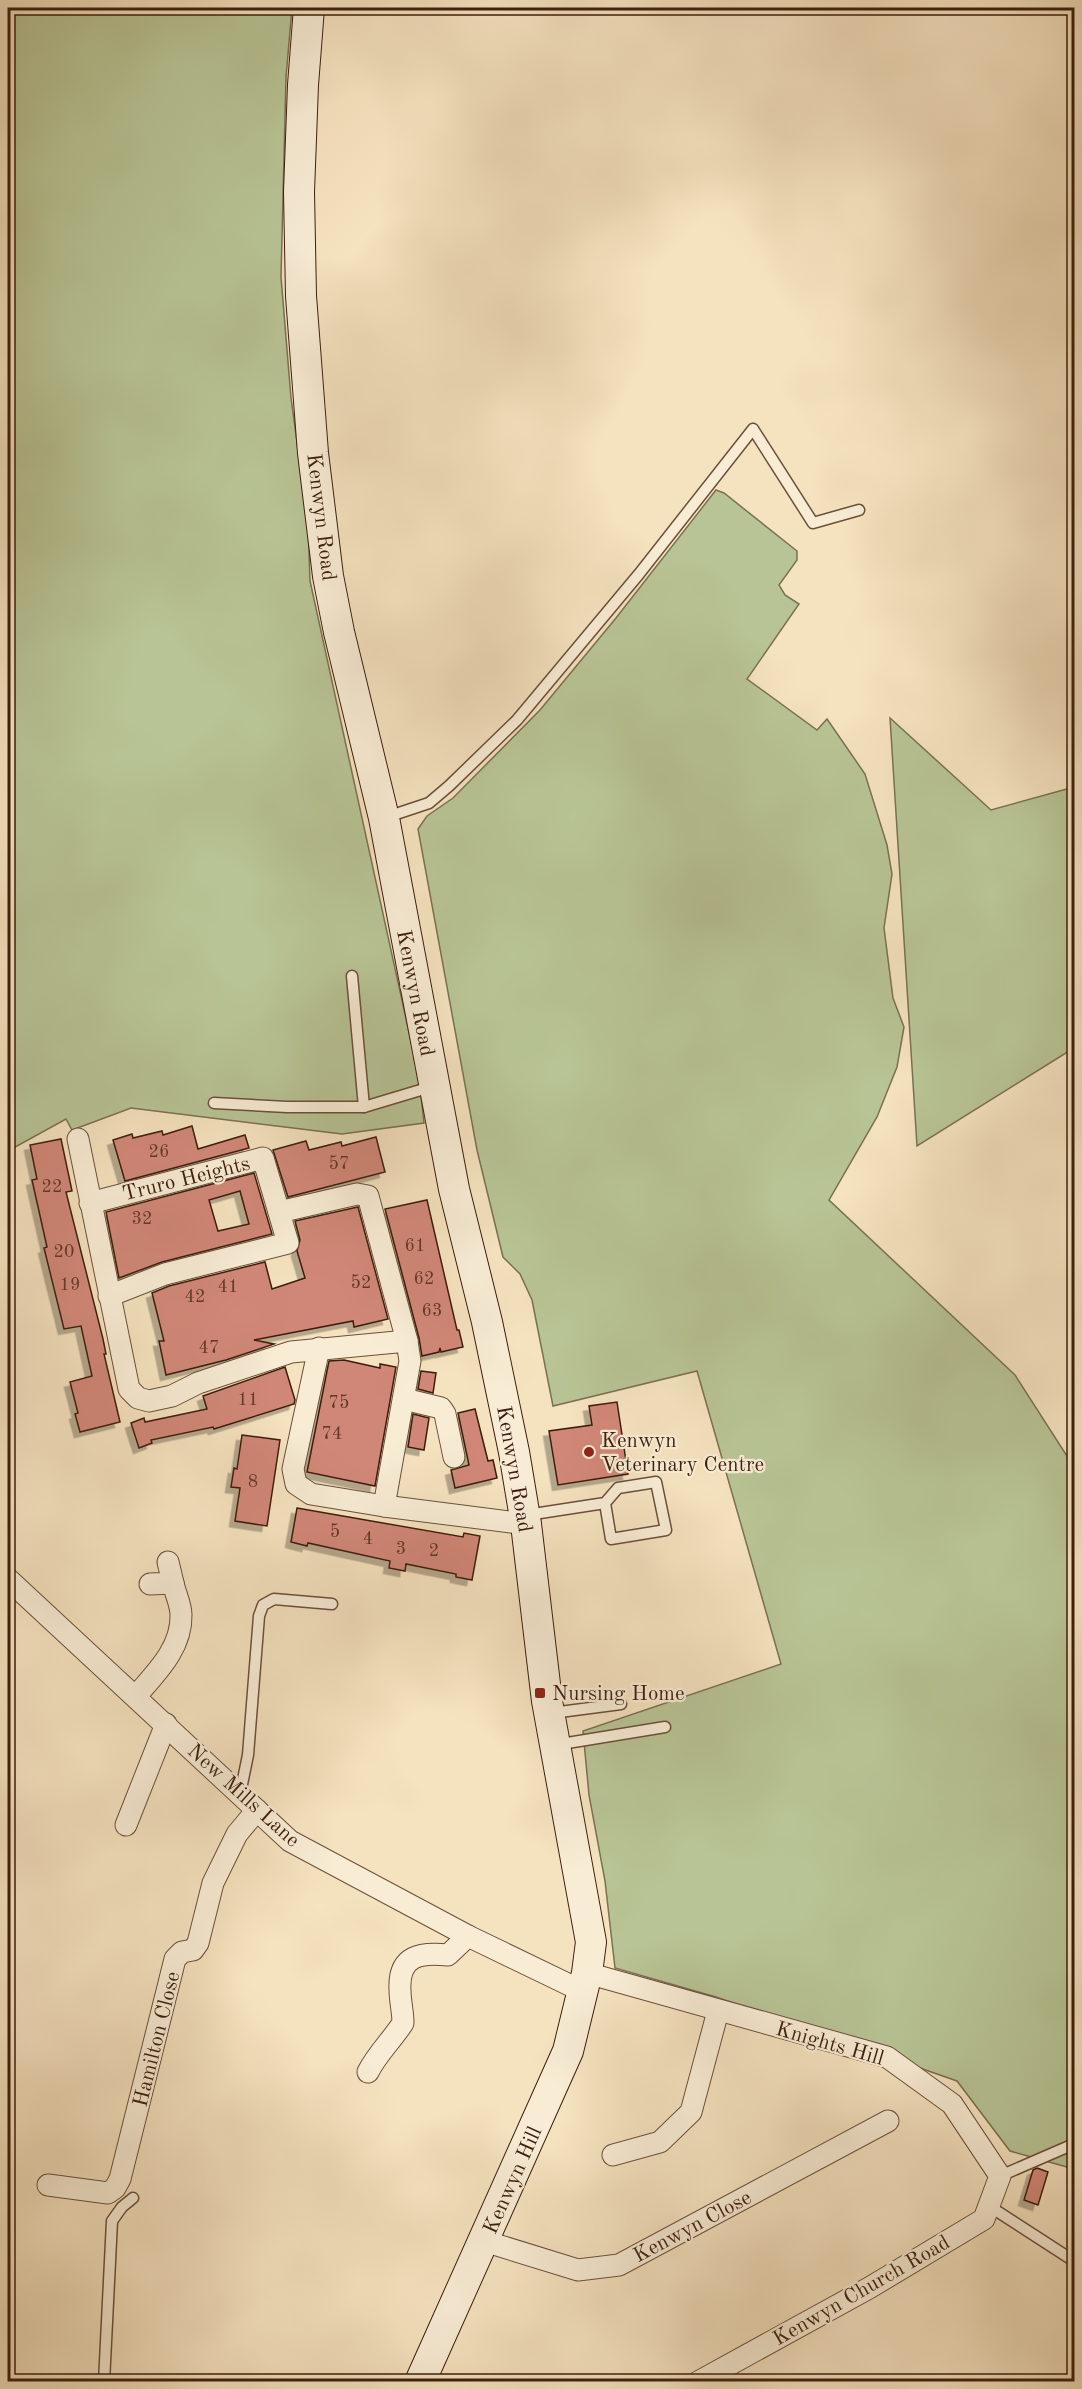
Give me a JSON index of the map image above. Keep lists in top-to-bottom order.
{
  "streets": {
    "main road": ["Kenwyn Road", "Kenwyn Hill"],
    "street": [
      "Truro Heights",
      "New Mills Lane",
      "Hamilton Close",
      "Knights Hill",
      "Kenwyn Close",
      "Kenwyn Church Road"
    ]
  },
  "crossings": [
    ["Kenwyn Road", "New Mills Lane"],
    ["Kenwyn Road", "Knights Hill"],
    ["Kenwyn Road", "Kenwyn Hill"],
    ["New Mills Lane", "Hamilton Close"],
    ["New Mills Lane", "Knights Hill"],
    ["New Mills Lane", "Kenwyn Hill"],
    ["Knights Hill", "Kenwyn Hill"],
    ["Knights Hill", "Kenwyn Church Road"],
    ["Kenwyn Hill", "Kenwyn Close"]
  ],
  "places": {
    "other": ["Kenwyn Veterinary Centre"],
    "transit": ["Nursing Home"]
  },
  "house_numbers": [
    "26",
    "57",
    "22",
    "32",
    "61",
    "20",
    "62",
    "52",
    "19",
    "41",
    "42",
    "63",
    "47",
    "11",
    "75",
    "74",
    "8",
    "5",
    "4",
    "3",
    "2"
  ]
}
